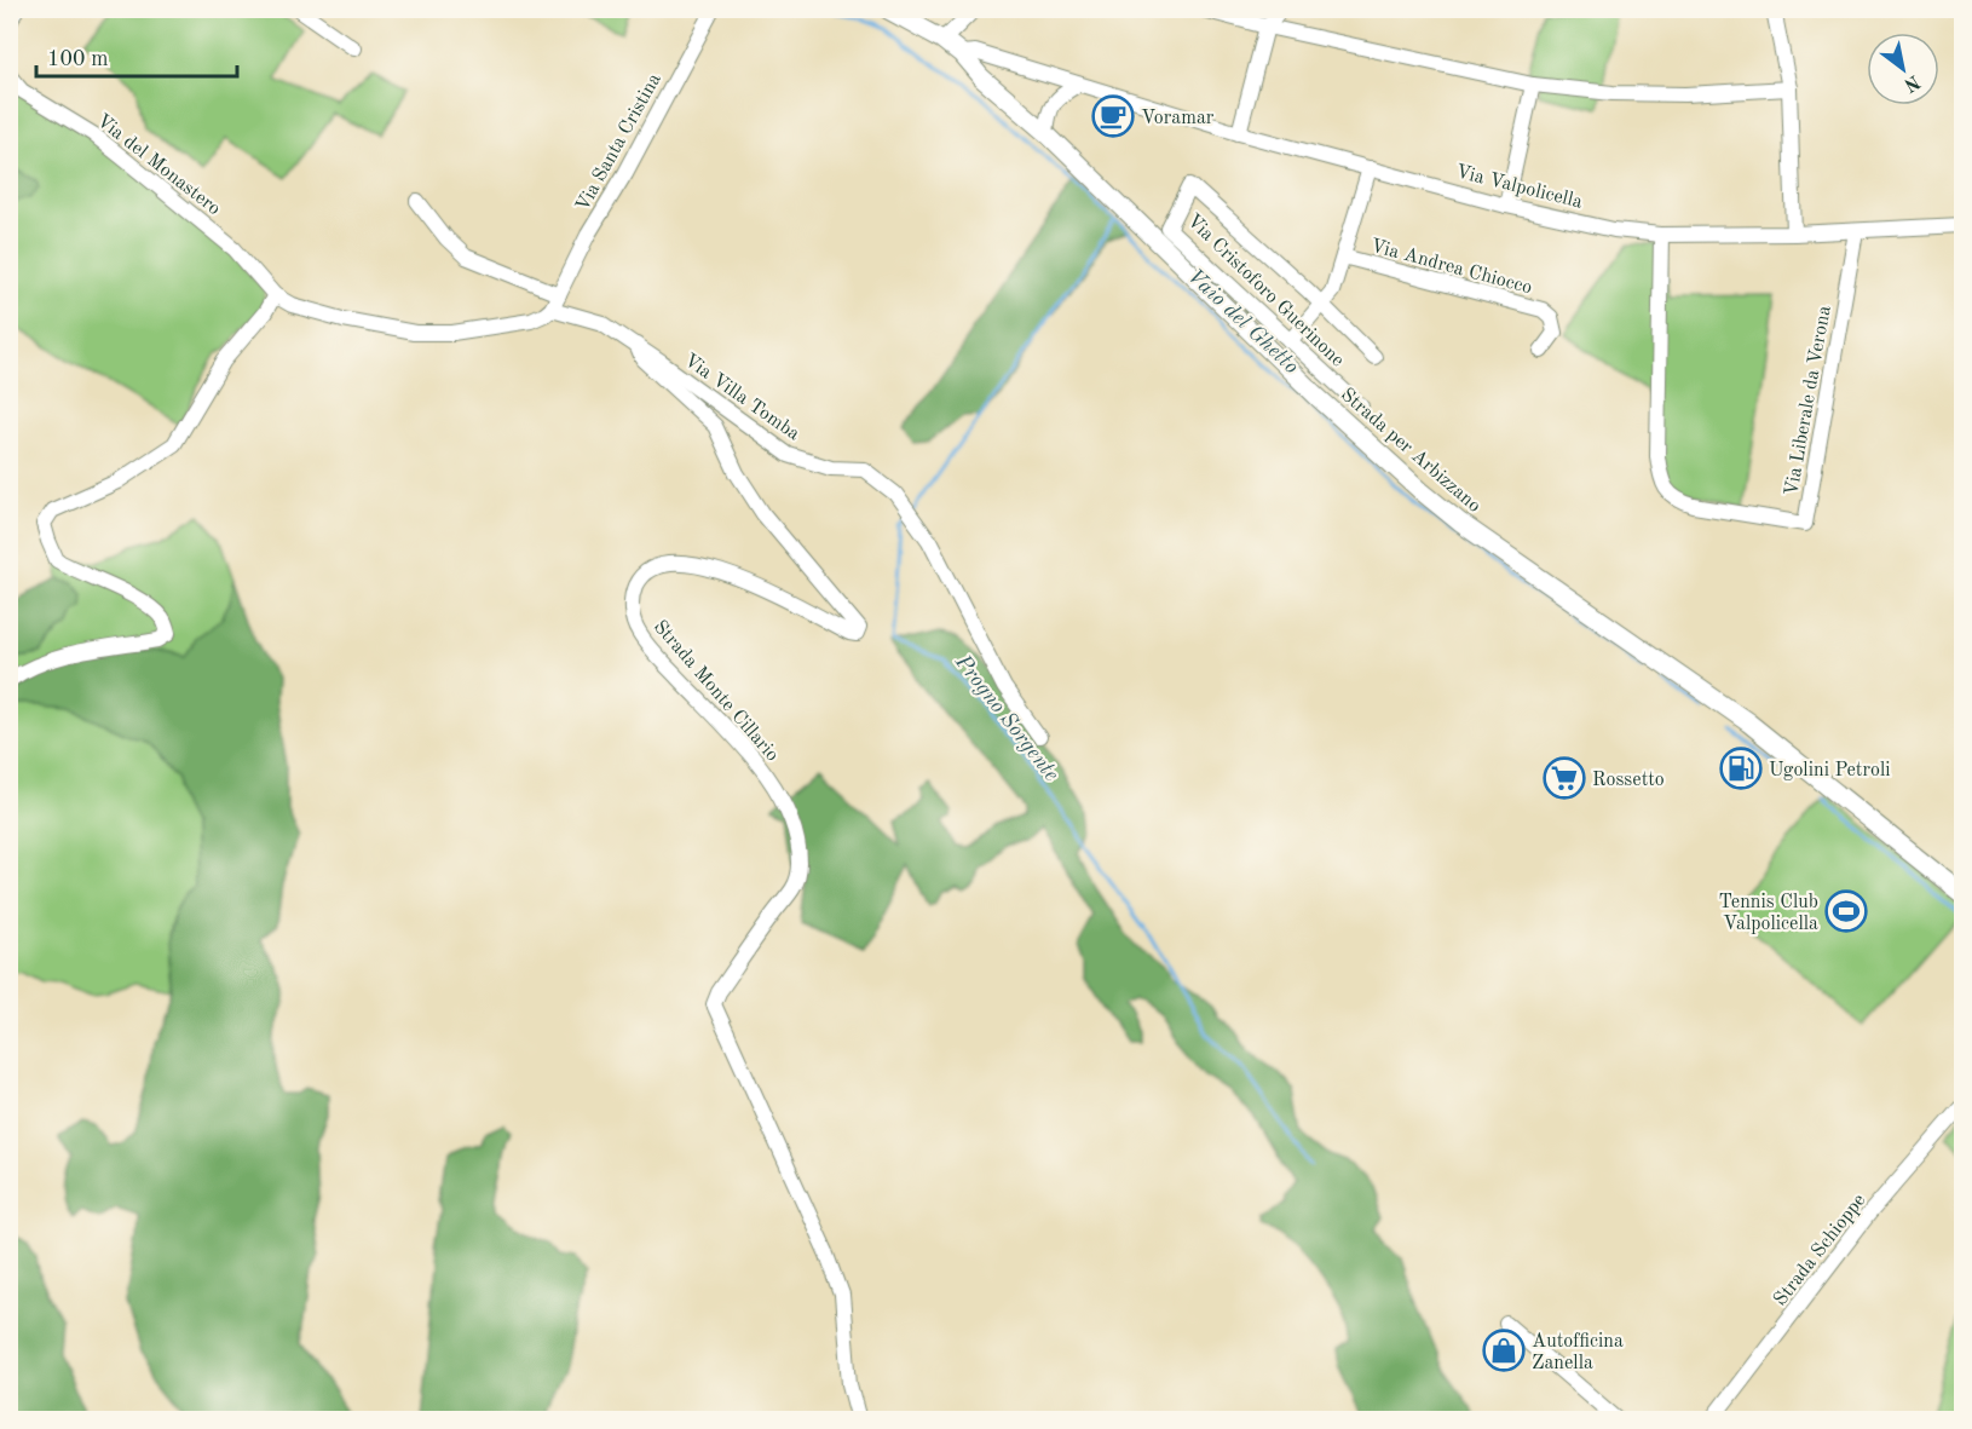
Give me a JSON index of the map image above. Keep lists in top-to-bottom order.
{
  "streets": {
    "main road": ["Strada per Arbizzano"],
    "street": [
      "Via Santa Cristina",
      "Via del Monastero",
      "Via Valpolicella",
      "Via Andrea Chiocco",
      "Via Cristoforo Guerinone",
      "Via Villa Tomba",
      "Via Liberale da Verona",
      "Strada Monte Cillario",
      "Strada Schioppe"
    ]
  },
  "crossings": [
    ["Via Santa Cristina", "Via del Monastero"],
    ["Via Santa Cristina", "Via Villa Tomba"],
    ["Via del Monastero", "Via Villa Tomba"],
    ["Via Valpolicella", "Via Andrea Chiocco"],
    ["Via Valpolicella", "Via Liberale da Verona"],
    ["Via Valpolicella", "Strada per Arbizzano"],
    ["Via Andrea Chiocco", "Via Cristoforo Guerinone"],
    ["Via Villa Tomba", "Strada Monte Cillario"]
  ],
  "water": ["Vaio del Ghetto", "Progno Sorgente"],
  "places": {
    "cafe": ["Voramar"],
    "fuel station": ["Ugolini Petroli"],
    "supermarket": ["Rossetto"],
    "sports": ["Tennis Club Valpolicella"],
    "shop": ["Autofficina Zanella"]
  },
  "scale_bar": "100 m",
  "north": "bottom right"
}
